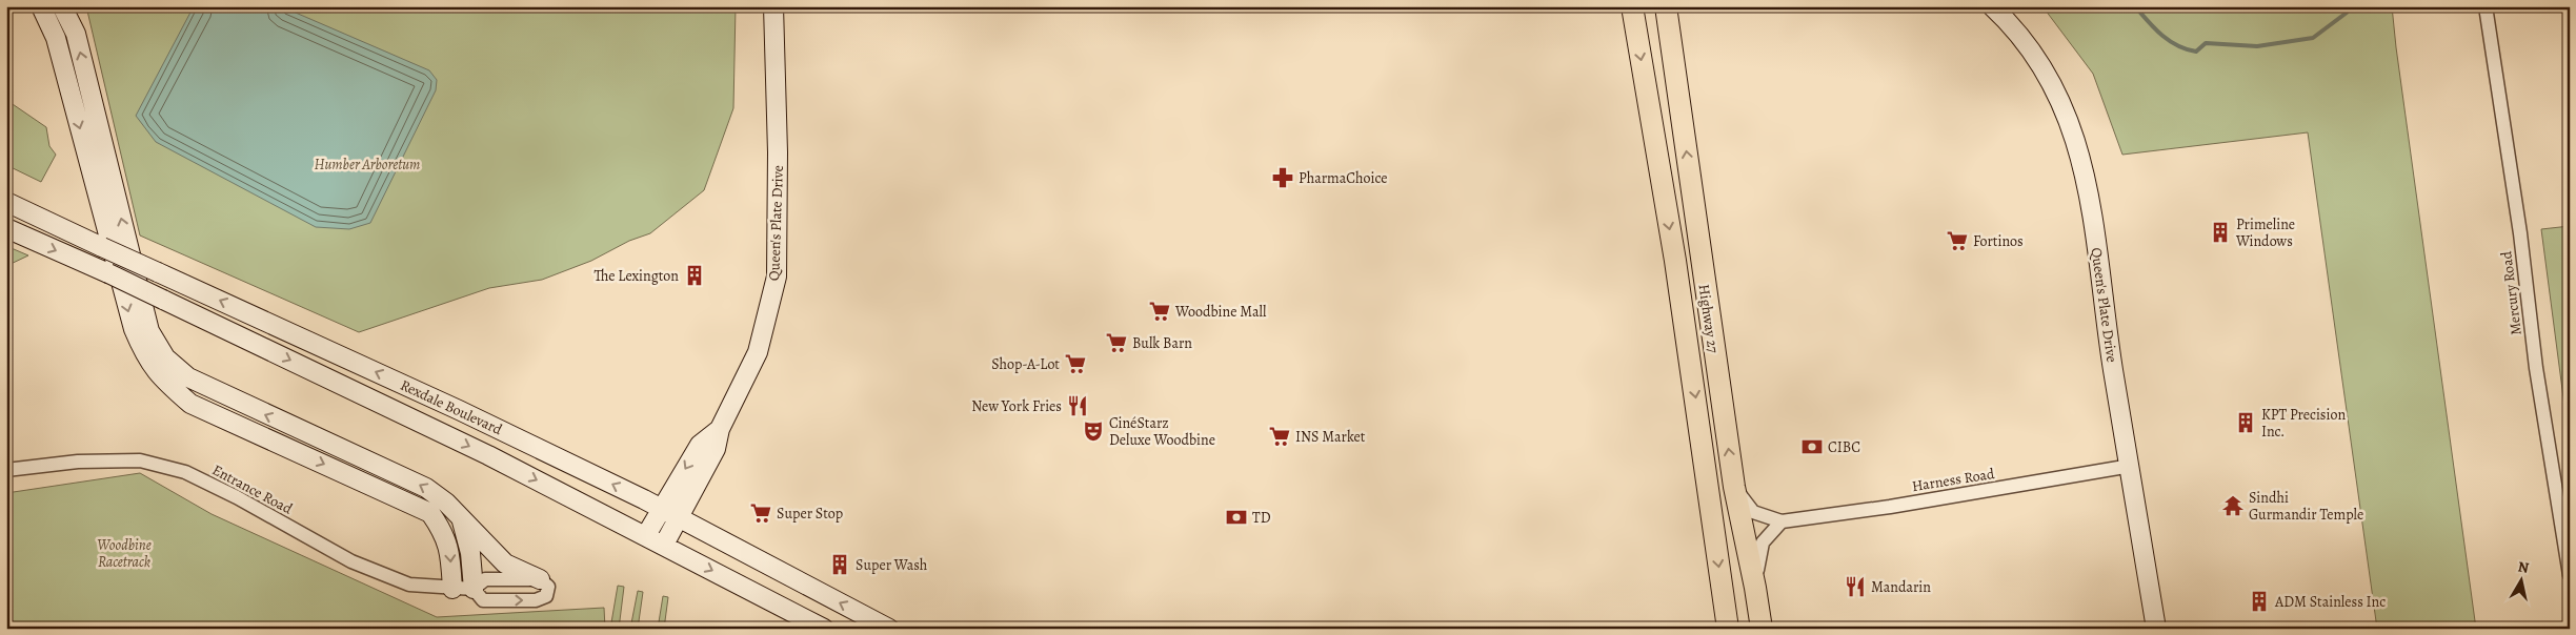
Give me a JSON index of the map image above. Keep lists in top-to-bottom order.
{
  "streets": {
    "main road": ["Queen's Plate Drive", "Highway 27", "Rexdale Boulevard"],
    "street": ["Mercury Road", "Harness Road", "Entrance Road"]
  },
  "crossings": [
    ["Queen's Plate Drive", "Rexdale Boulevard"],
    ["Queen's Plate Drive", "Harness Road"],
    ["Highway 27", "Harness Road"]
  ],
  "parks": ["Humber Arboretum", "Woodbine Racetrack"],
  "places": {
    "pharmacy": ["PharmaChoice"],
    "building": [
      "Primeline Windows",
      "The Lexington",
      "KPT Precision Inc.",
      "Super Wash",
      "ADM Stainless Inc"
    ],
    "supermarket": [
      "Fortinos",
      "Woodbine Mall",
      "Bulk Barn",
      "Shop-A-Lot",
      "INS Market",
      "Super Stop"
    ],
    "restaurant": ["New York Fries", "Mandarin"],
    "theatre": ["CinéStarz Deluxe Woodbine"],
    "bank": ["CIBC", "TD"],
    "temple": ["Sindhi Gurmandir Temple"]
  },
  "north": "top"
}
